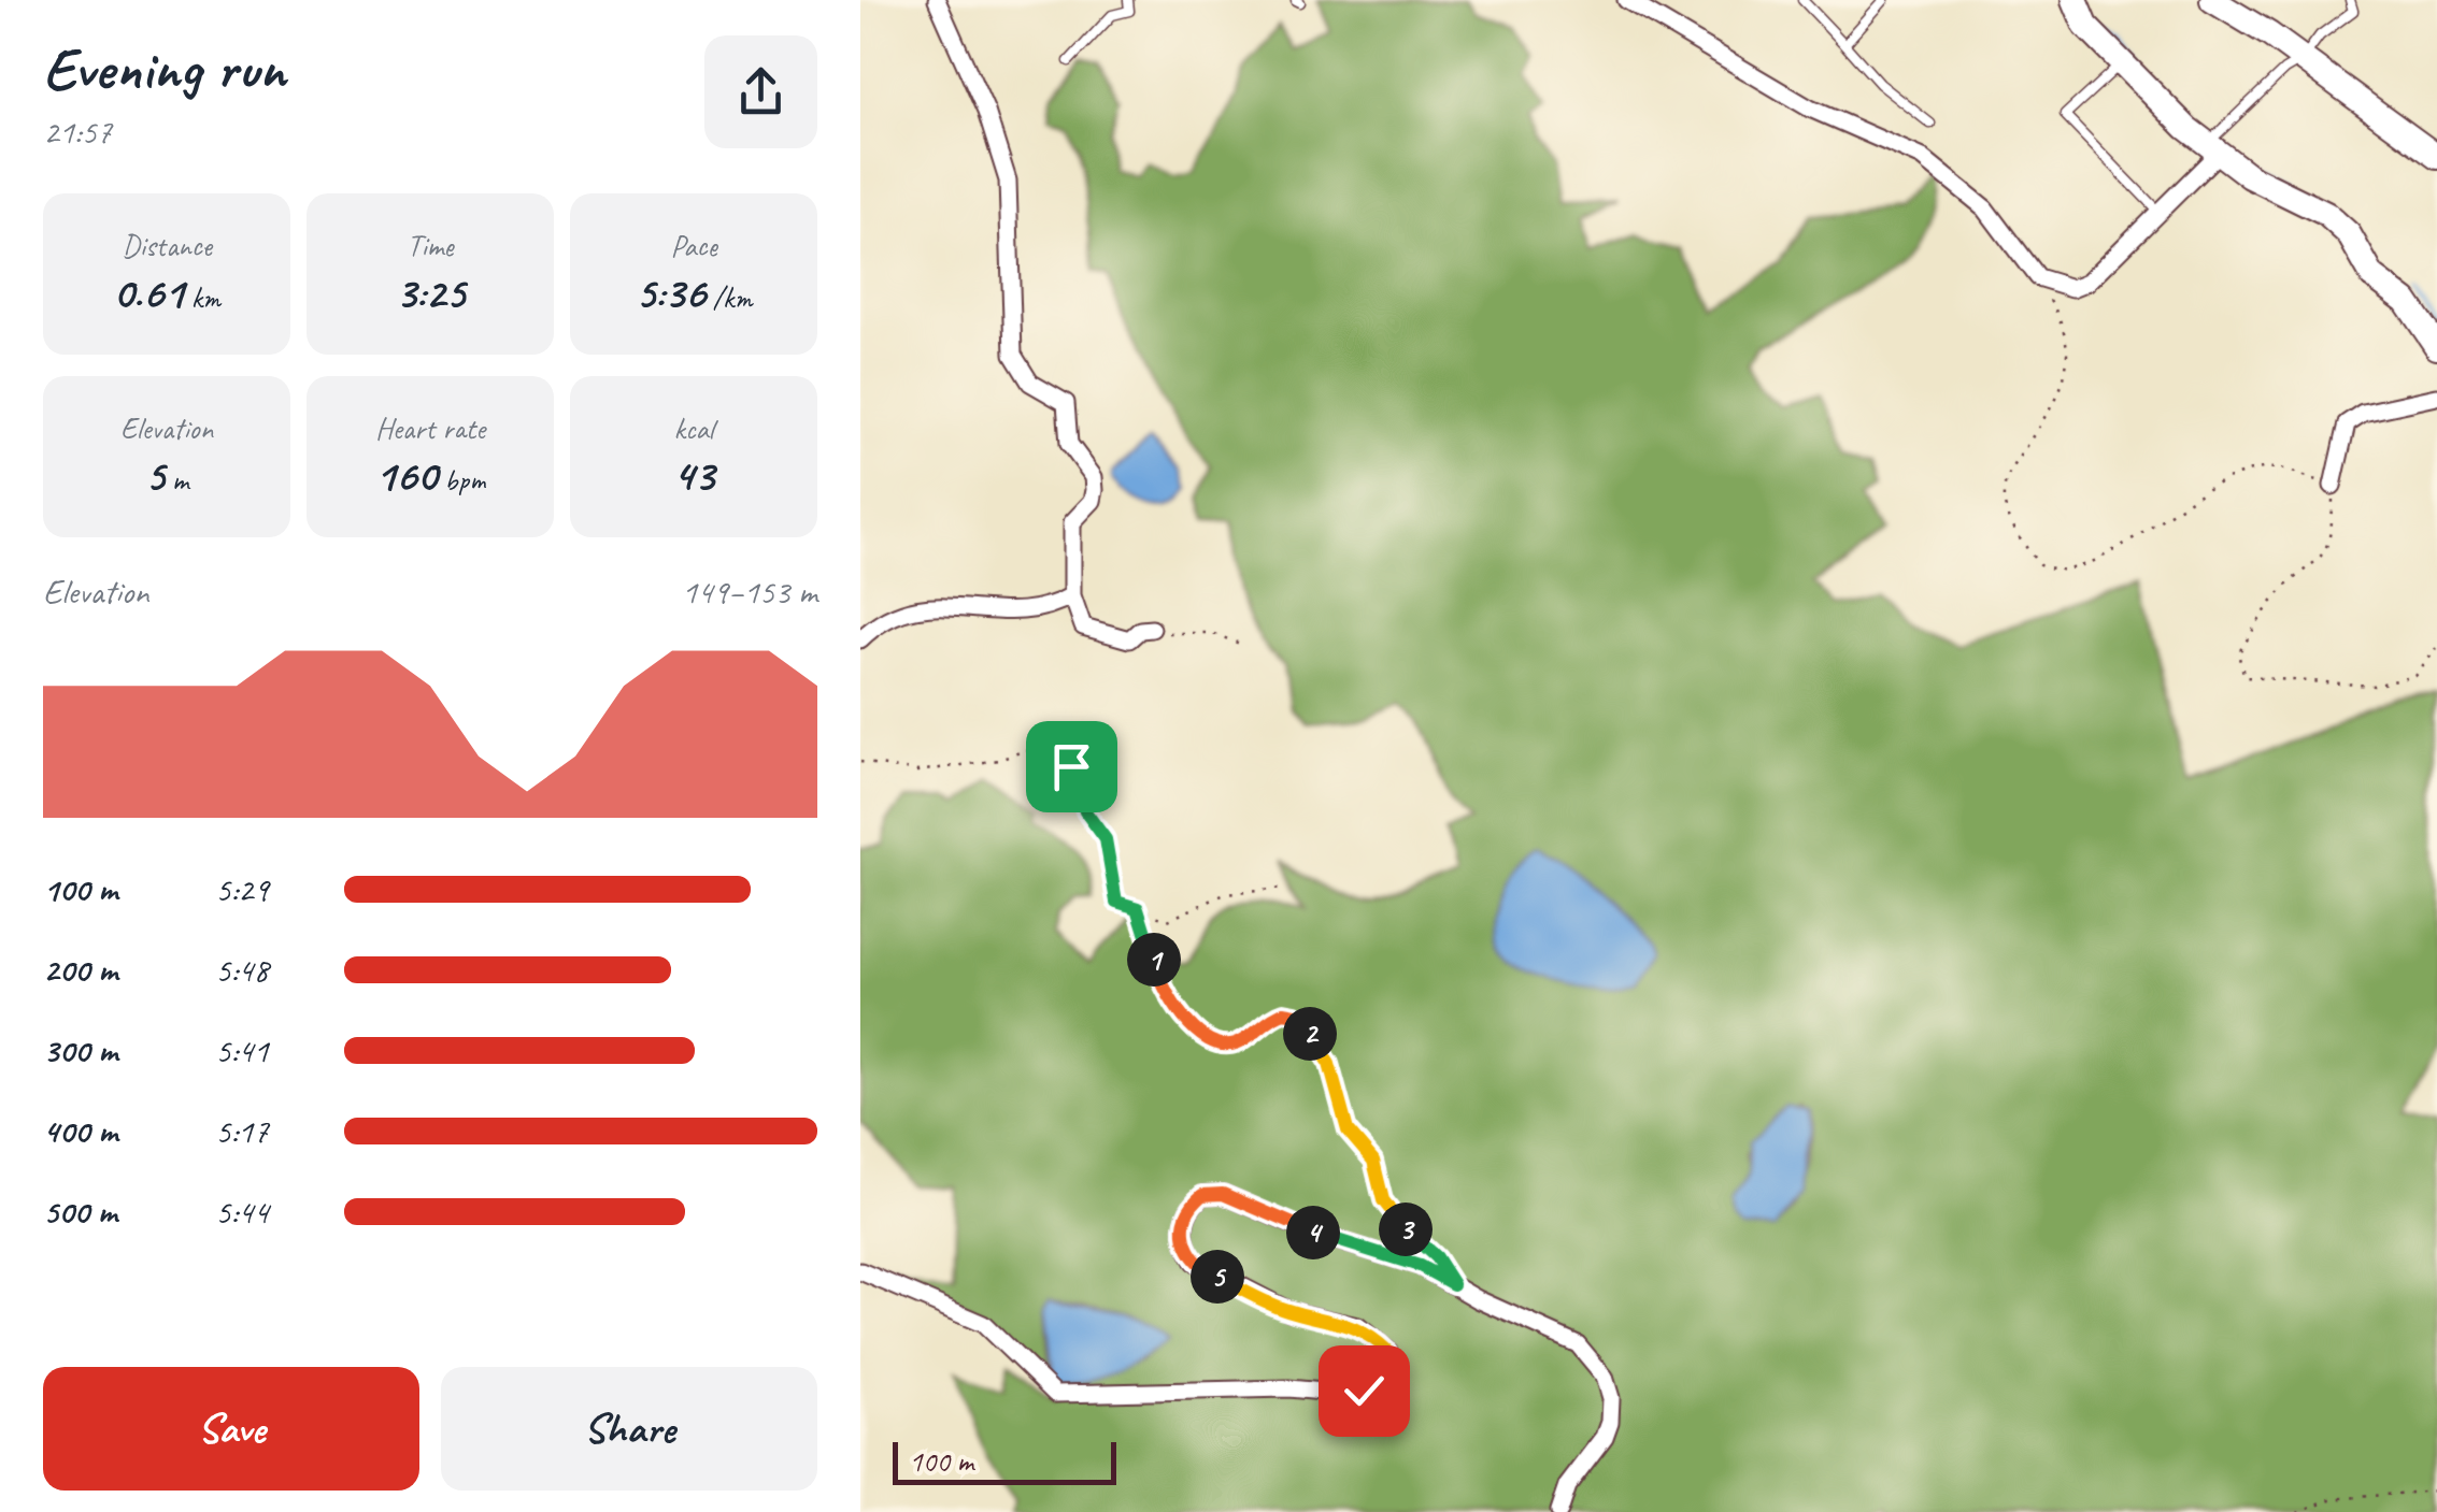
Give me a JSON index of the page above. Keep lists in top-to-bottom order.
{
  "scale_bar": "100 m",
  "page": {
    "heading": ["Evening run", "21:57"],
    "stats": [
      ["Distance", "0.61 km"],
      ["Time", "3:25"],
      ["Pace", "5:36 /km"],
      ["Elevation", "5 m"],
      ["Heart rate", "160 bpm"],
      ["kcal", "43"]
    ],
    "chart": ["Elevation", "149–153 m"],
    "list": [
      {
        "name": "100 m",
        "note": "5:29"
      },
      {
        "name": "200 m",
        "note": "5:48"
      },
      {
        "name": "300 m",
        "note": "5:41"
      },
      {
        "name": "400 m",
        "note": "5:17"
      },
      {
        "name": "500 m",
        "note": "5:44"
      }
    ],
    "pins": [
      "1",
      "2",
      "3",
      "4",
      "5"
    ],
    "buttons": ["Save", "Share"],
    "scale": "100 m"
  }
}
